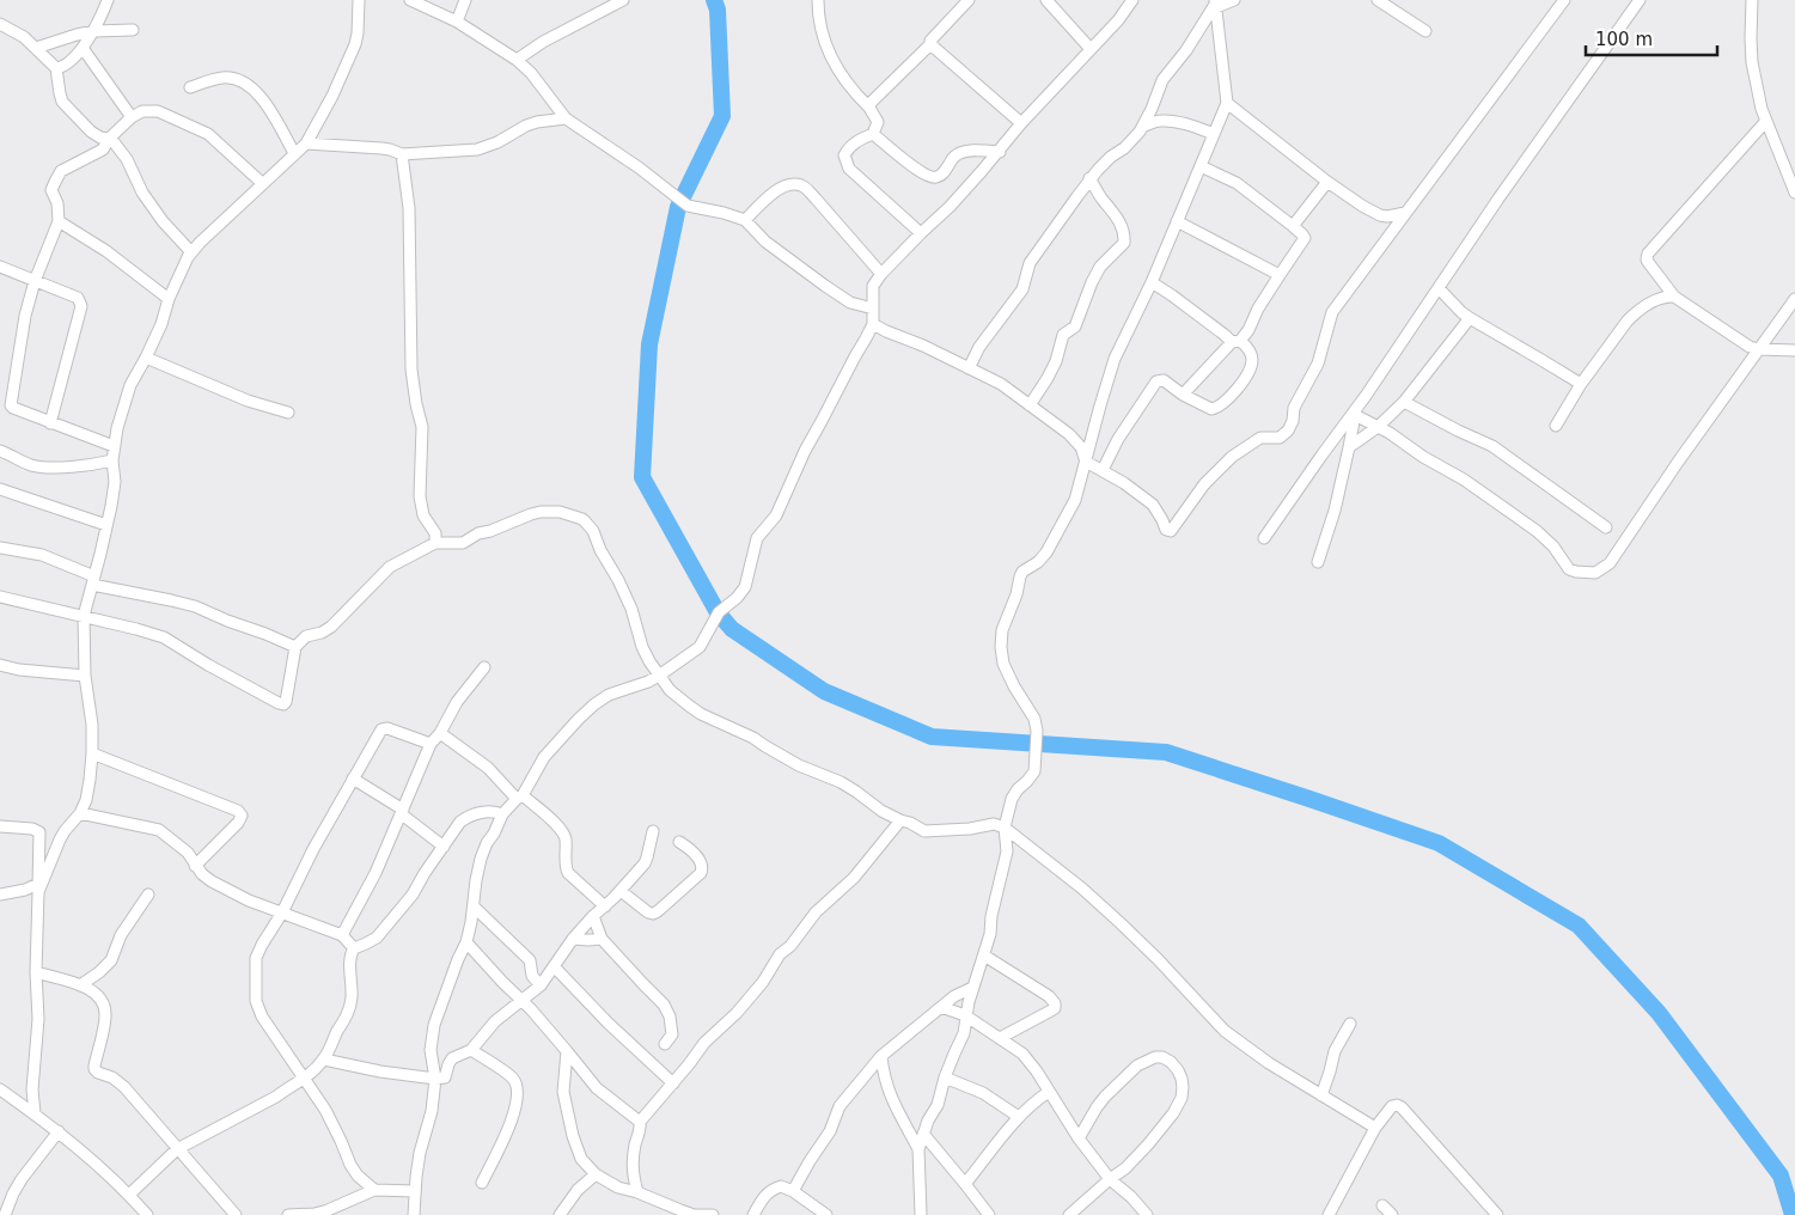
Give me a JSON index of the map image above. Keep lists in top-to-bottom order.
{
  "scale_bar": "100 m"
}
